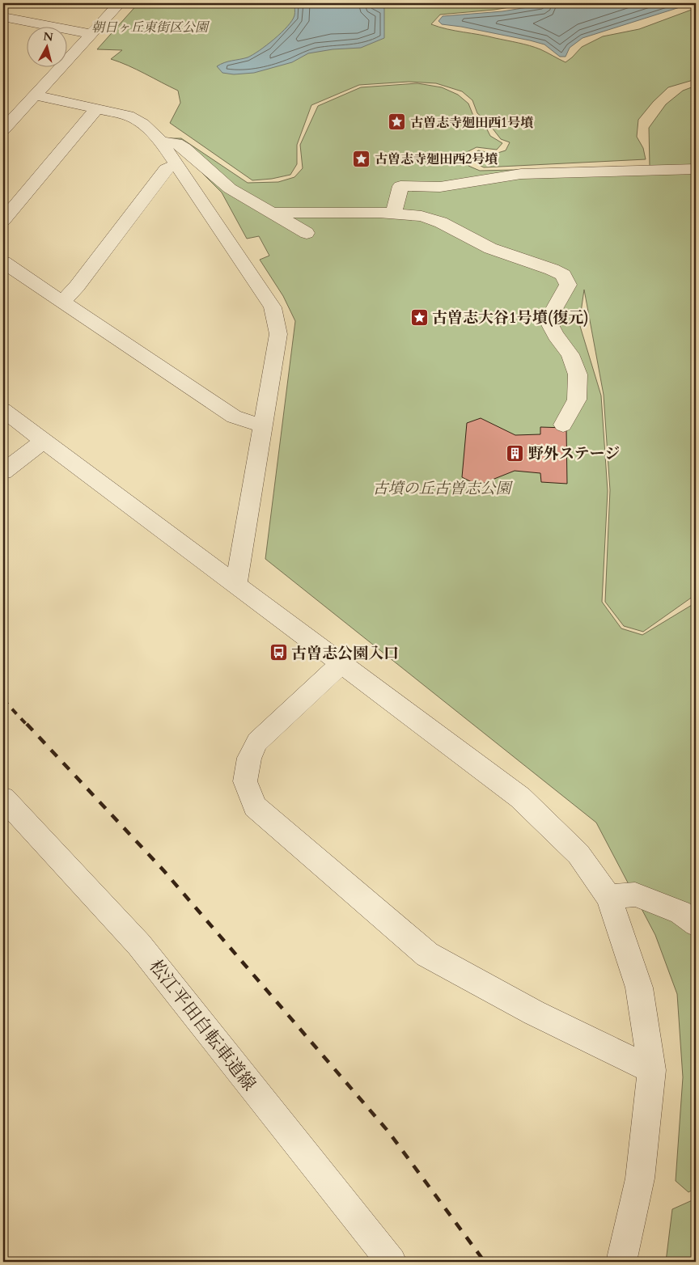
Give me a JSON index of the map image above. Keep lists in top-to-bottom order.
{
  "streets": {
    "street": ["松江平田自転車道線"]
  },
  "parks": ["朝日ヶ丘東街区公園", "古墳の丘古曽志公園"],
  "places": {
    "place": ["古曽志寺廻田西1号墳", "古曽志寺廻田西2号墳", "古曽志大谷1号墳(復元)"],
    "building": ["野外ステージ"],
    "bus stop": ["古曽志公園入口"]
  },
  "north": "top"
}
